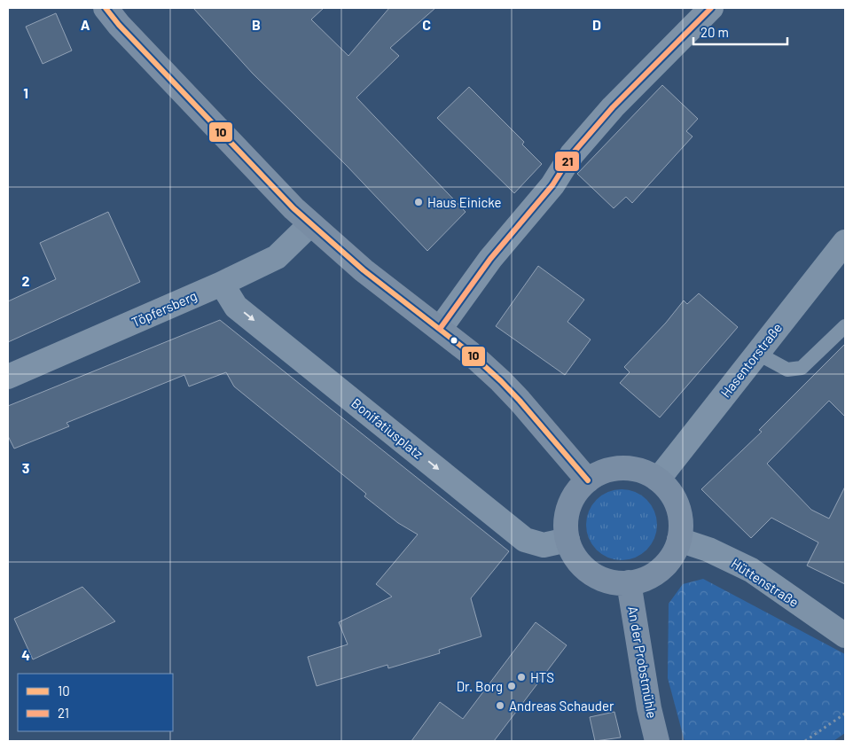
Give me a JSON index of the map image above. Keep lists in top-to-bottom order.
{
  "streets": {
    "street": [
      "Töpfersberg",
      "Hasentorstraße",
      "Bonifatiusplatz",
      "Hüttenstraße",
      "An der Probstmühle"
    ]
  },
  "crossings": [
    ["Töpfersberg", "Bonifatiusplatz"],
    ["Hasentorstraße", "Bonifatiusplatz"],
    ["Hasentorstraße", "Hüttenstraße"],
    ["Hasentorstraße", "An der Probstmühle"],
    ["Bonifatiusplatz", "Hüttenstraße"],
    ["Bonifatiusplatz", "An der Probstmühle"],
    ["Hüttenstraße", "An der Probstmühle"]
  ],
  "places": [
    "Haus Einicke",
    "HTS",
    "Dr. Borg",
    "Andreas Schauder"
  ],
  "lines": ["transit line 10", "transit line 21"],
  "legend": ["10", "21"],
  "scale_bar": "20 m",
  "grid": {
    "columns": [
      "A",
      "B",
      "C",
      "D"
    ],
    "rows": [
      "1",
      "2",
      "3",
      "4"
    ]
  }
}
